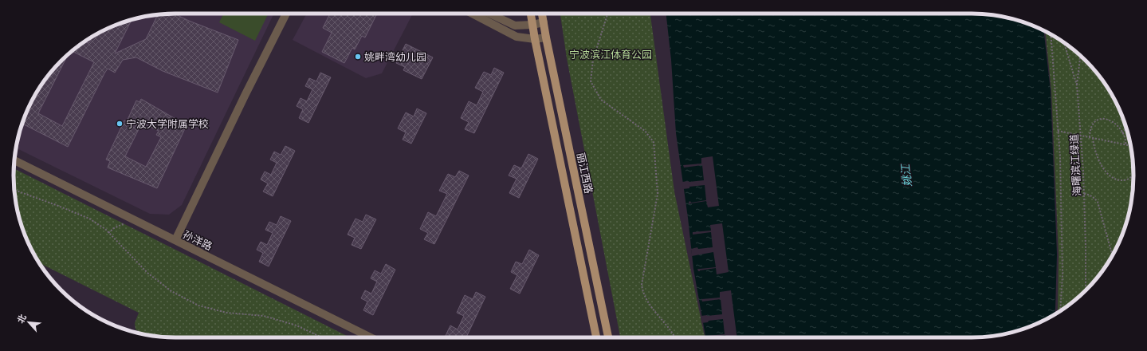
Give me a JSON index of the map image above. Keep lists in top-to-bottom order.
{
  "streets": {
    "main road": ["丽江西路"],
    "street": ["孙洋路"],
    "path": ["海曙滨江绿道"]
  },
  "water": ["姚江"],
  "parks": ["宁波滨江体育公园"],
  "places": ["姚畔湾幼儿园", "宁波大学附属学校"],
  "north": "top left"
}
